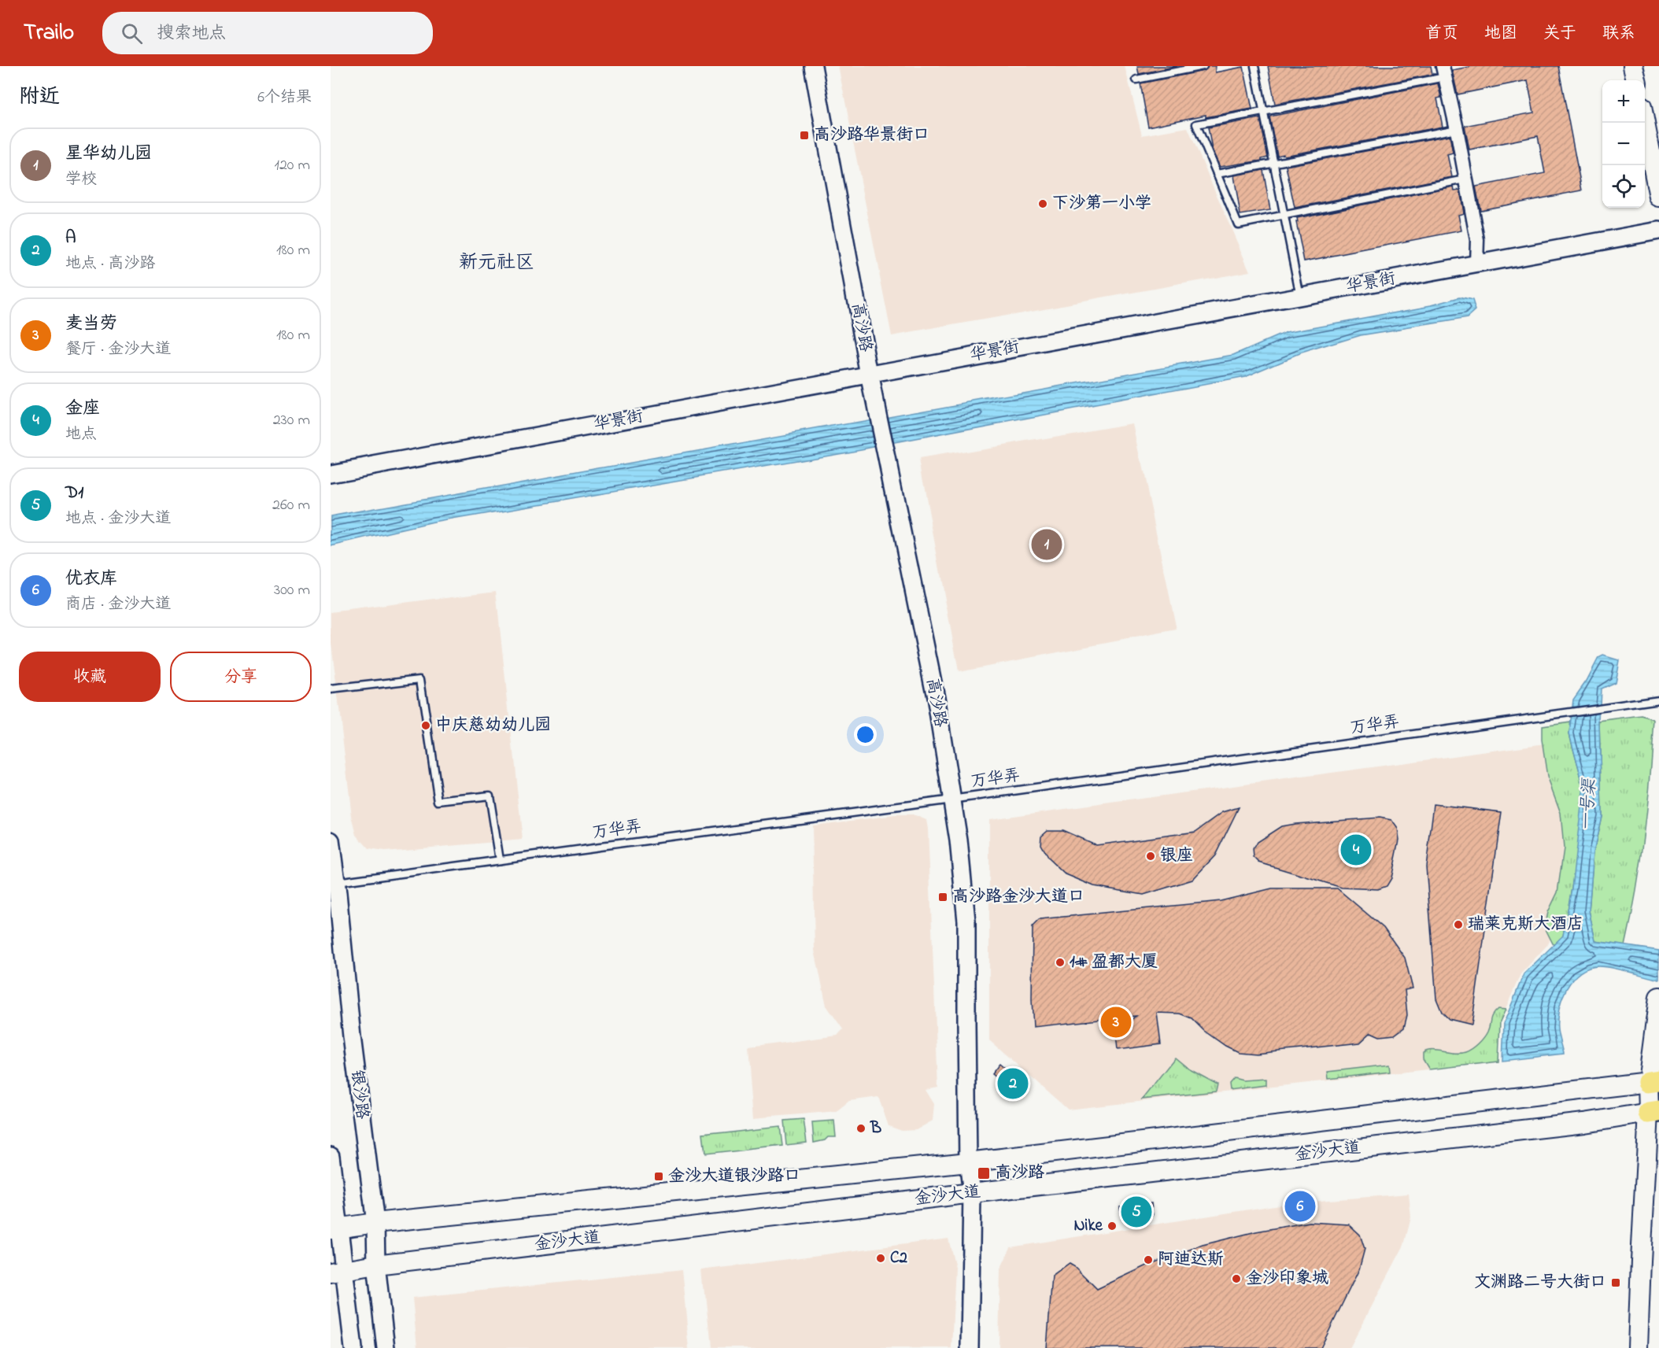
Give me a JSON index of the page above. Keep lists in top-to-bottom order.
{
  "streets": {
    "main road": ["金沙大道"],
    "street": ["华景街", "高沙路", "银沙路"],
    "lane": ["万华弄"]
  },
  "crossings": [
    ["华景街", "高沙路"],
    ["高沙路", "万华弄"],
    ["高沙路", "金沙大道"],
    ["万华弄", "银沙路"],
    ["银沙路", "金沙大道"]
  ],
  "districts": ["新元社区"],
  "water": ["一号渠"],
  "places": {
    "transit": [
      "高沙路华景街口",
      "高沙路金沙大道口",
      "高沙路",
      "金沙大道银沙路口",
      "文渊路二号大街口"
    ],
    "other": [
      "下沙第一小学",
      "中庆慈幼幼儿园",
      "银座",
      "瑞莱克斯大酒店",
      "1# 盈都大厦",
      "B",
      "Nike",
      "C2",
      "阿迪达斯",
      "金沙印象城"
    ]
  },
  "page": {
    "header": "Trailo",
    "search": "搜索地点",
    "nav": [
      "首页",
      "地图",
      "关于",
      "联系"
    ],
    "heading": ["附近", "6个结果"],
    "map_buttons": ["+", "−"],
    "list": [
      {
        "mark": "1",
        "name": "星华幼儿园",
        "note": "学校",
        "value": "120 m"
      },
      {
        "mark": "2",
        "name": "A",
        "note": "地点 · 高沙路",
        "value": "180 m"
      },
      {
        "mark": "3",
        "name": "麦当劳",
        "note": "餐厅 · 金沙大道",
        "value": "180 m"
      },
      {
        "mark": "4",
        "name": "金座",
        "note": "地点",
        "value": "230 m"
      },
      {
        "mark": "5",
        "name": "D1",
        "note": "地点 · 金沙大道",
        "value": "260 m"
      },
      {
        "mark": "6",
        "name": "优衣库",
        "note": "商店 · 金沙大道",
        "value": "300 m"
      }
    ],
    "pins": [
      "1",
      "4",
      "3",
      "2",
      "6",
      "5"
    ],
    "buttons": ["收藏", "分享"]
  }
}
